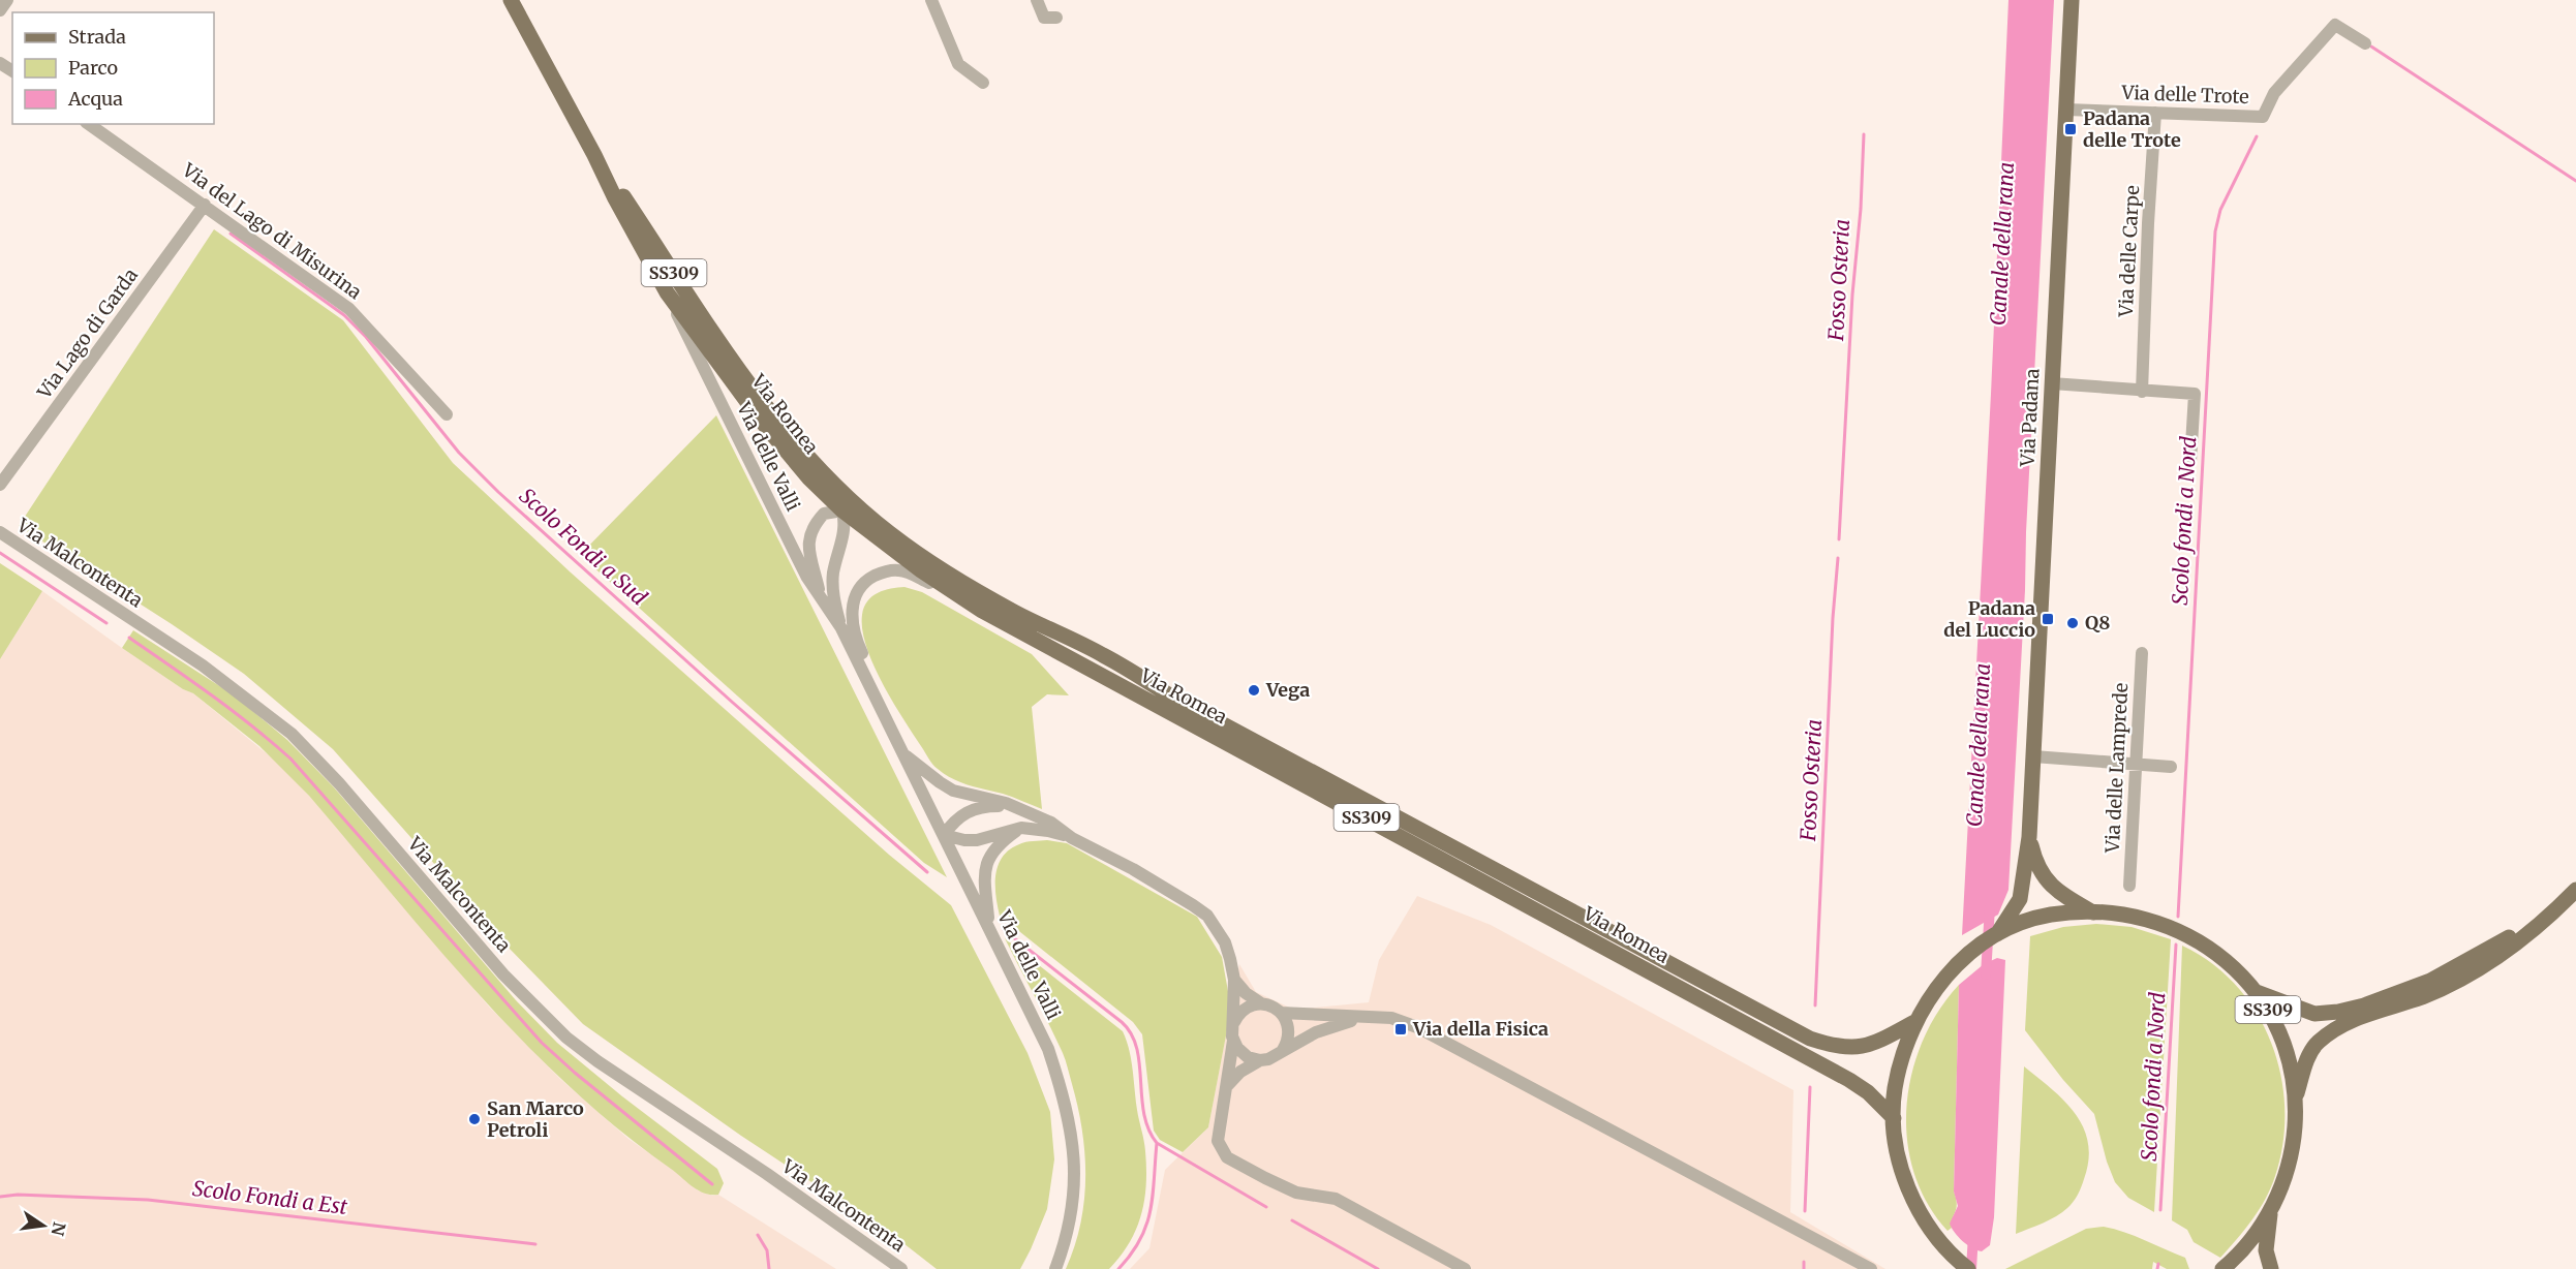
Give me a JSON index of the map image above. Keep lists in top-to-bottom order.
{
  "streets": {
    "main road": ["SS309", "Via Romea", "Via Padana"],
    "street": [
      "Via delle Trote",
      "Via del Lago di Misurina",
      "Via delle Carpe",
      "Via Lago di Garda",
      "Via delle Valli",
      "Via Malcontenta",
      "Via delle Lamprede"
    ]
  },
  "crossings": [
    ["Via delle Trote", "Via delle Carpe"],
    ["Via delle Trote", "Via Padana"],
    ["Via del Lago di Misurina", "Via Lago di Garda"],
    ["SS309", "Via Romea"],
    ["Via Romea", "Via delle Valli"]
  ],
  "water": [
    "Canale della rana",
    "Fosso Osteria",
    "Scolo fondi a Nord",
    "Scolo Fondi a Sud",
    "Scolo Fondi a Est"
  ],
  "places": {
    "transit": ["Padana delle Trote", "Padana del Luccio", "Via della Fisica"],
    "other": ["Q8", "Vega", "San Marco Petroli"]
  },
  "legend": ["Strada", "Parco", "Acqua"],
  "north": "right"
}
